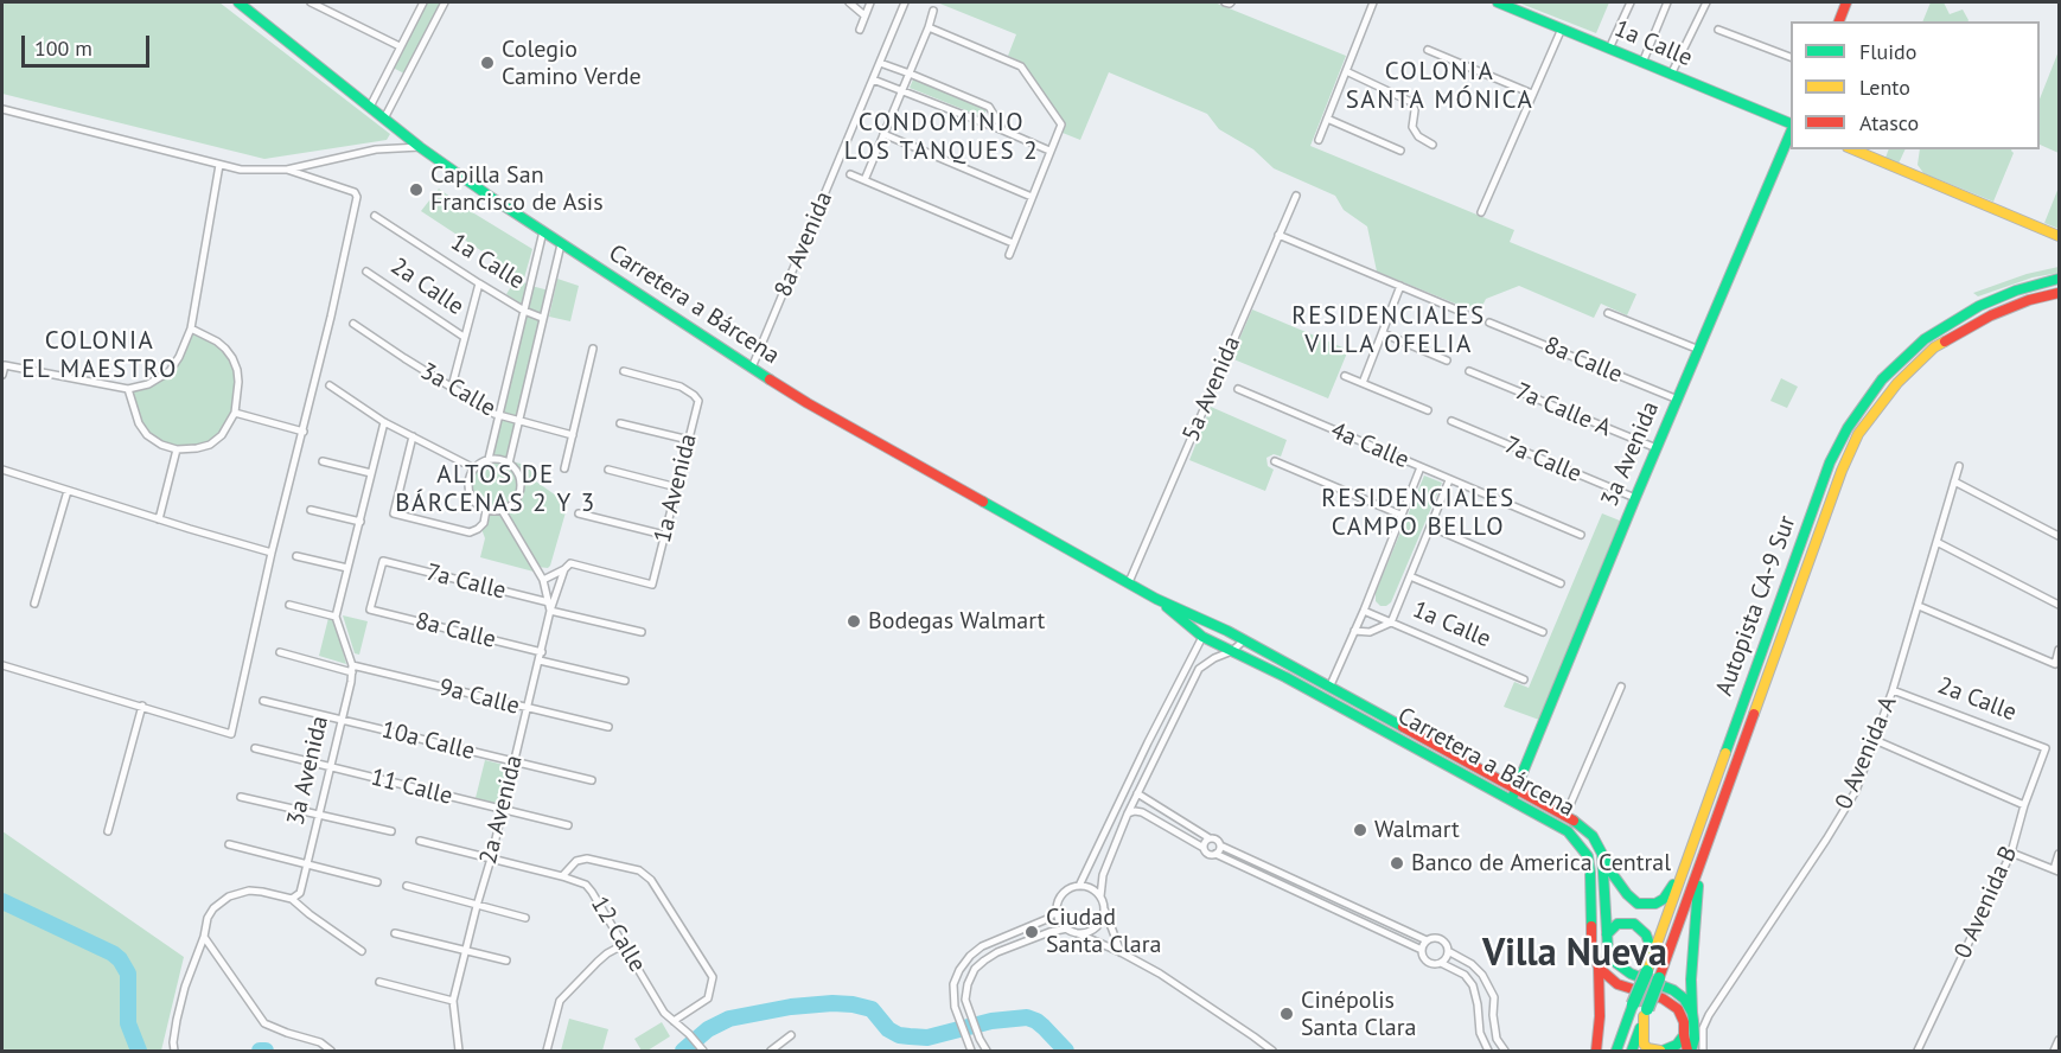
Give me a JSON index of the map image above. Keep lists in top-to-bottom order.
{
  "streets": {
    "main road": [
      "1a Calle",
      "Carretera a Bárcena",
      "3a Avenida",
      "Autopista CA-9 Sur"
    ],
    "street": [
      "8a Avenida",
      "2a Calle",
      "8a Calle",
      "5a Avenida",
      "3a Calle",
      "7a Calle A",
      "4a Calle",
      "7a Calle",
      "1a Avenida",
      "9a Calle",
      "10a Calle",
      "0 Avenida A",
      "11 Calle",
      "2a Avenida",
      "0 Avenida B",
      "12 Calle"
    ]
  },
  "crossings": [
    ["8a Avenida", "Carretera a Bárcena"],
    ["2a Calle", "0 Avenida A"],
    ["2a Calle", "0 Avenida B"],
    ["Carretera a Bárcena", "5a Avenida"],
    ["Carretera a Bárcena", "3a Avenida"],
    ["Carretera a Bárcena", "Autopista CA-9 Sur"],
    ["8a Calle", "3a Avenida"],
    ["8a Calle", "7a Calle"],
    ["8a Calle", "2a Avenida"],
    ["7a Calle A", "3a Avenida"],
    ["3a Avenida", "7a Calle"],
    ["3a Avenida", "9a Calle"],
    ["3a Avenida", "10a Calle"],
    ["3a Avenida", "11 Calle"],
    ["1a Avenida", "2a Avenida"],
    ["9a Calle", "2a Avenida"],
    ["10a Calle", "2a Avenida"],
    ["11 Calle", "2a Avenida"],
    ["2a Avenida", "12 Calle"]
  ],
  "districts": [
    "COLONIA SANTA MÓNICA",
    "CONDOMINIO LOS TANQUES 2",
    "RESIDENCIALES VILLA OFELIA",
    "COLONIA EL MAESTRO",
    "ALTOS DE BÁRCENAS 2 Y 3",
    "RESIDENCIALES CAMPO BELLO",
    "Villa Nueva"
  ],
  "places": [
    "Colegio Camino Verde",
    "Capilla San Francisco de Asis",
    "Bodegas Walmart",
    "Walmart",
    "Banco de America Central",
    "Ciudad Santa Clara",
    "Cinépolis Santa Clara"
  ],
  "legend": ["Fluido", "Lento", "Atasco"],
  "scale_bar": "100 m"
}
